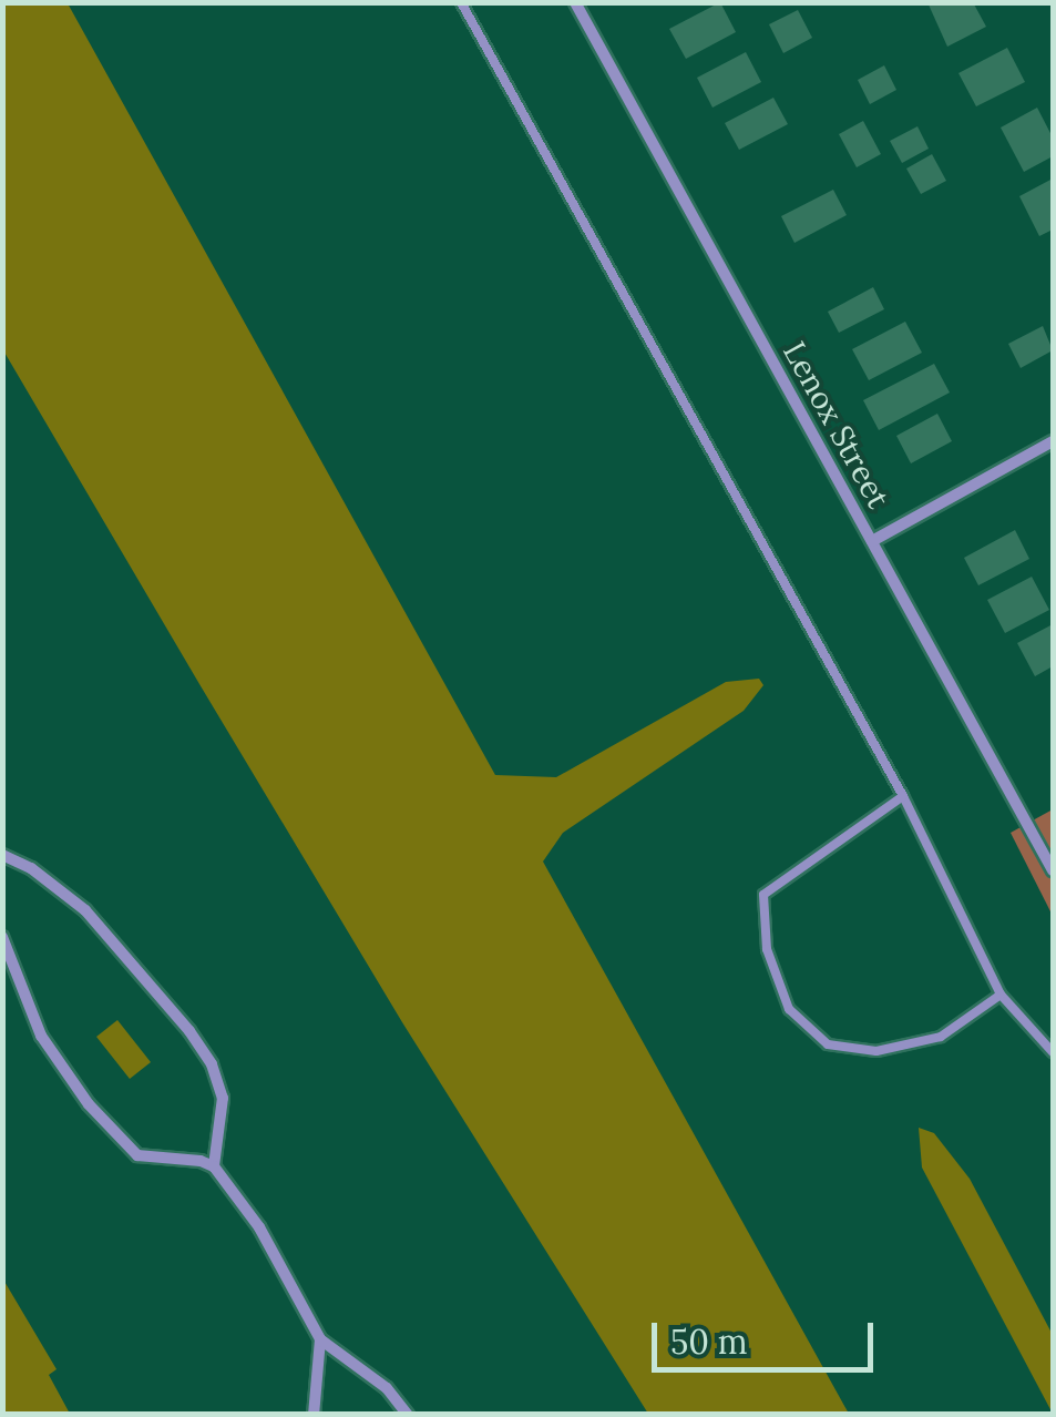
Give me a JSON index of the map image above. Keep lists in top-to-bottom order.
{
  "streets": {
    "street": ["Lenox Street"]
  },
  "scale_bar": "50 m"
}
